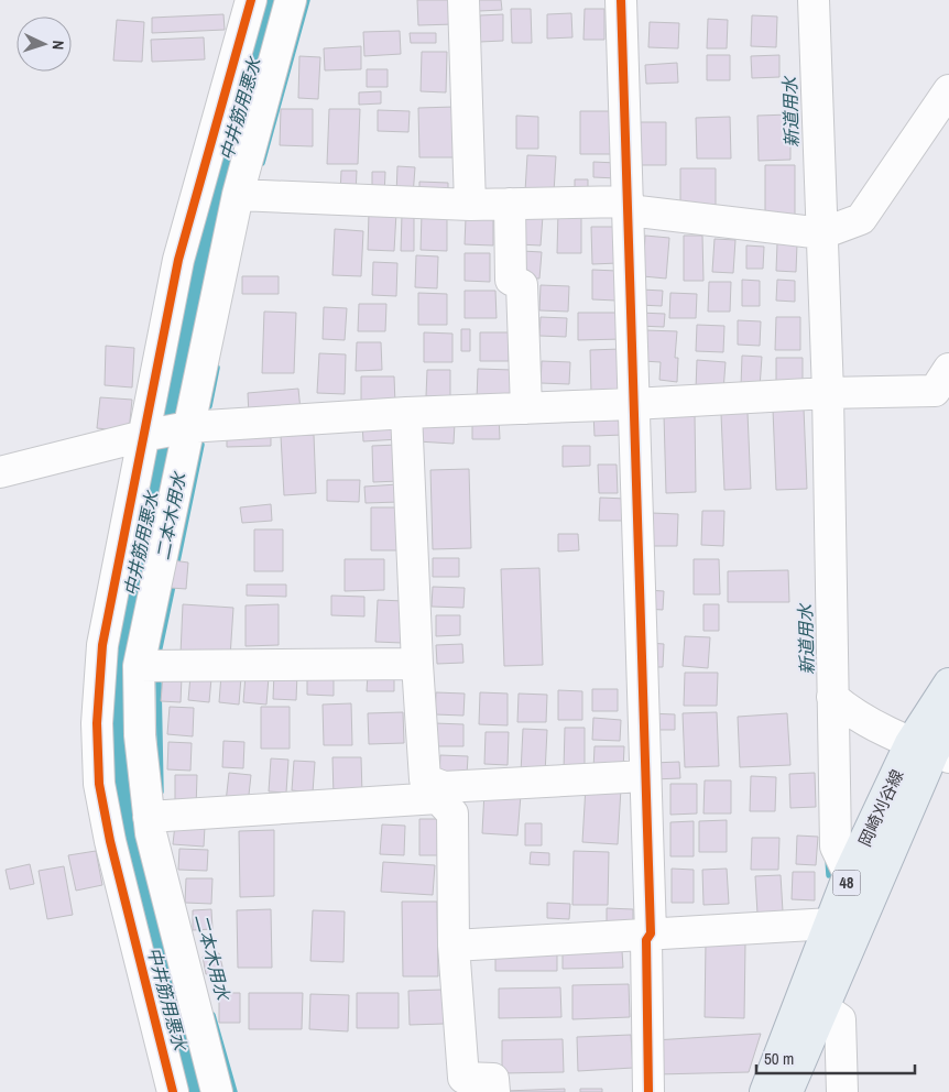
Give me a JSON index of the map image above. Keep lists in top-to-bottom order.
{
  "streets": {
    "main road": ["岡崎刈谷線", "48"]
  },
  "water": ["中井筋用悪水", "新道用水", "二本木用水"],
  "scale_bar": "50 m",
  "north": "right"
}
